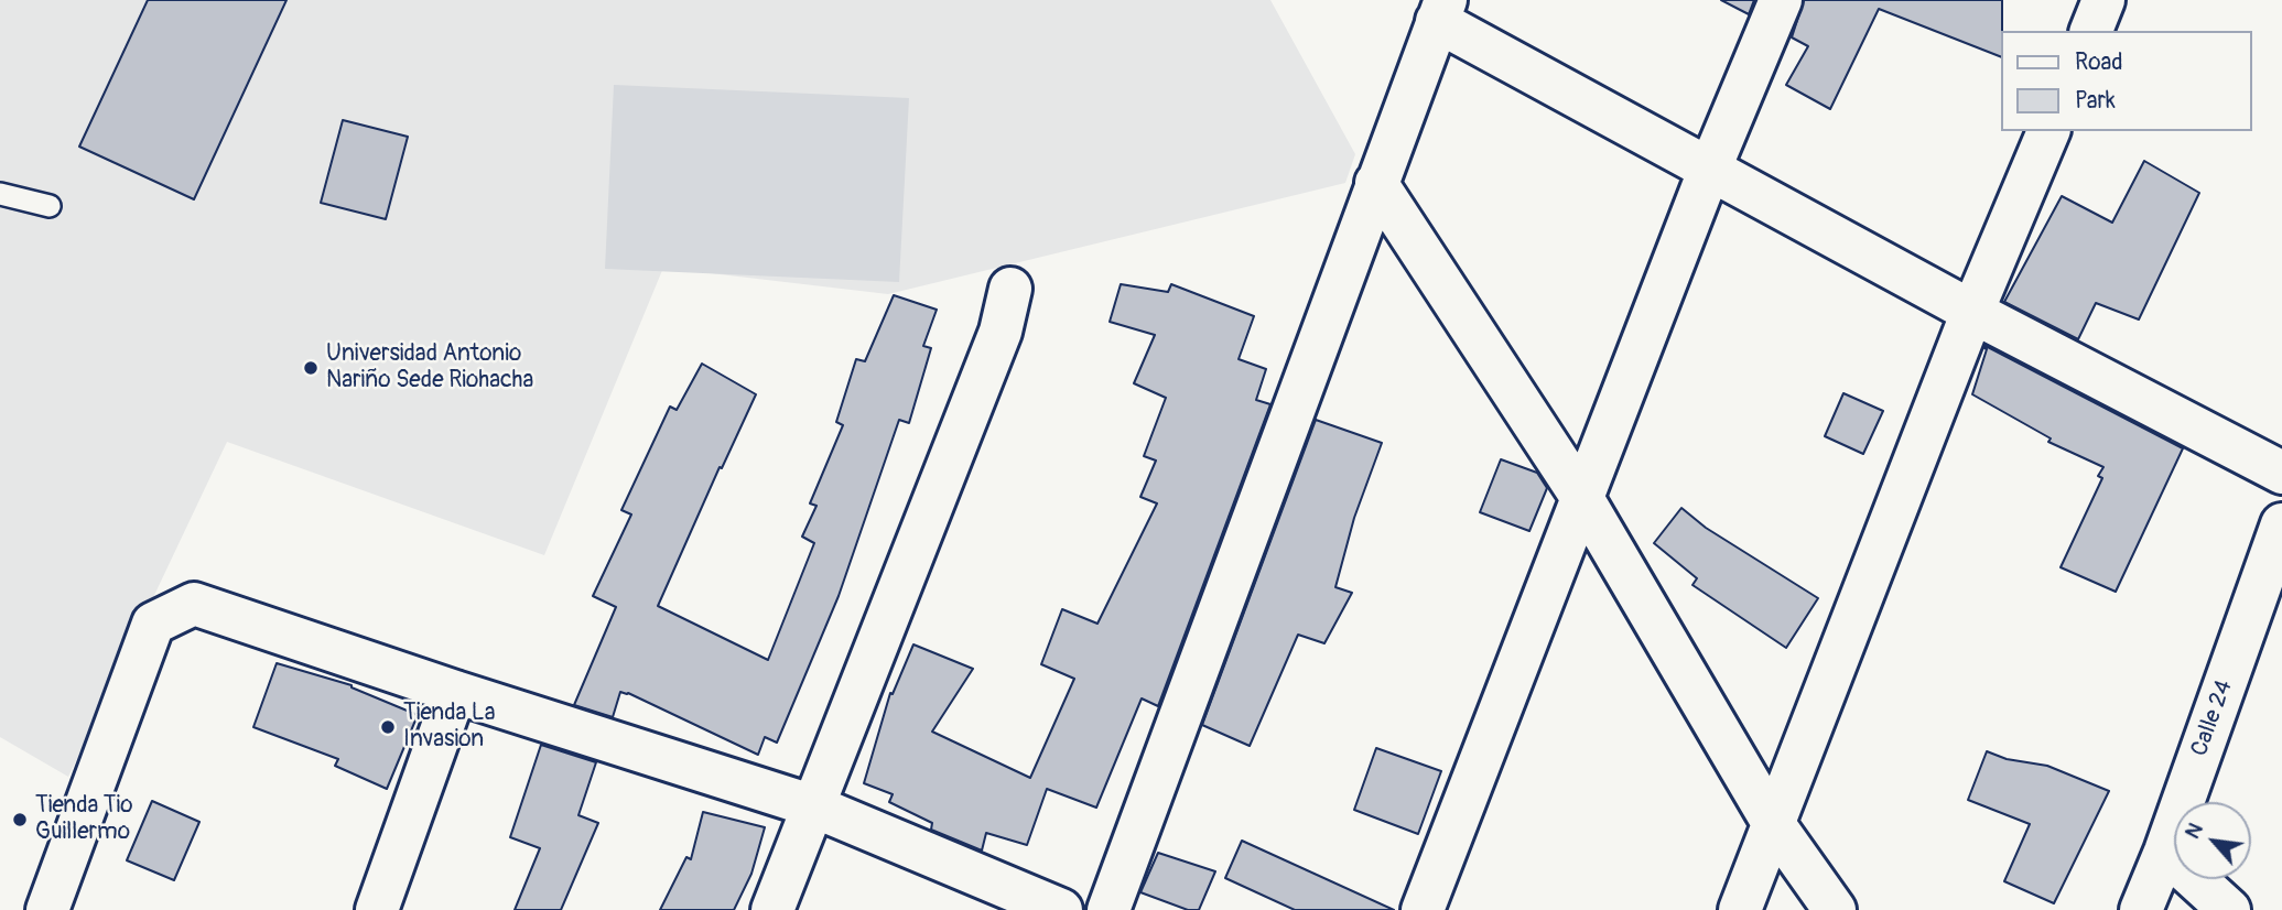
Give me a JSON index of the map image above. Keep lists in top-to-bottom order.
{
  "streets": {
    "street": ["Calle 24"]
  },
  "places": ["Universidad Antonio Nariño Sede Riohacha", "Tienda La Invasion", "Tienda Tio Guillermo"],
  "legend": ["Road", "Park"],
  "north": "top left"
}
